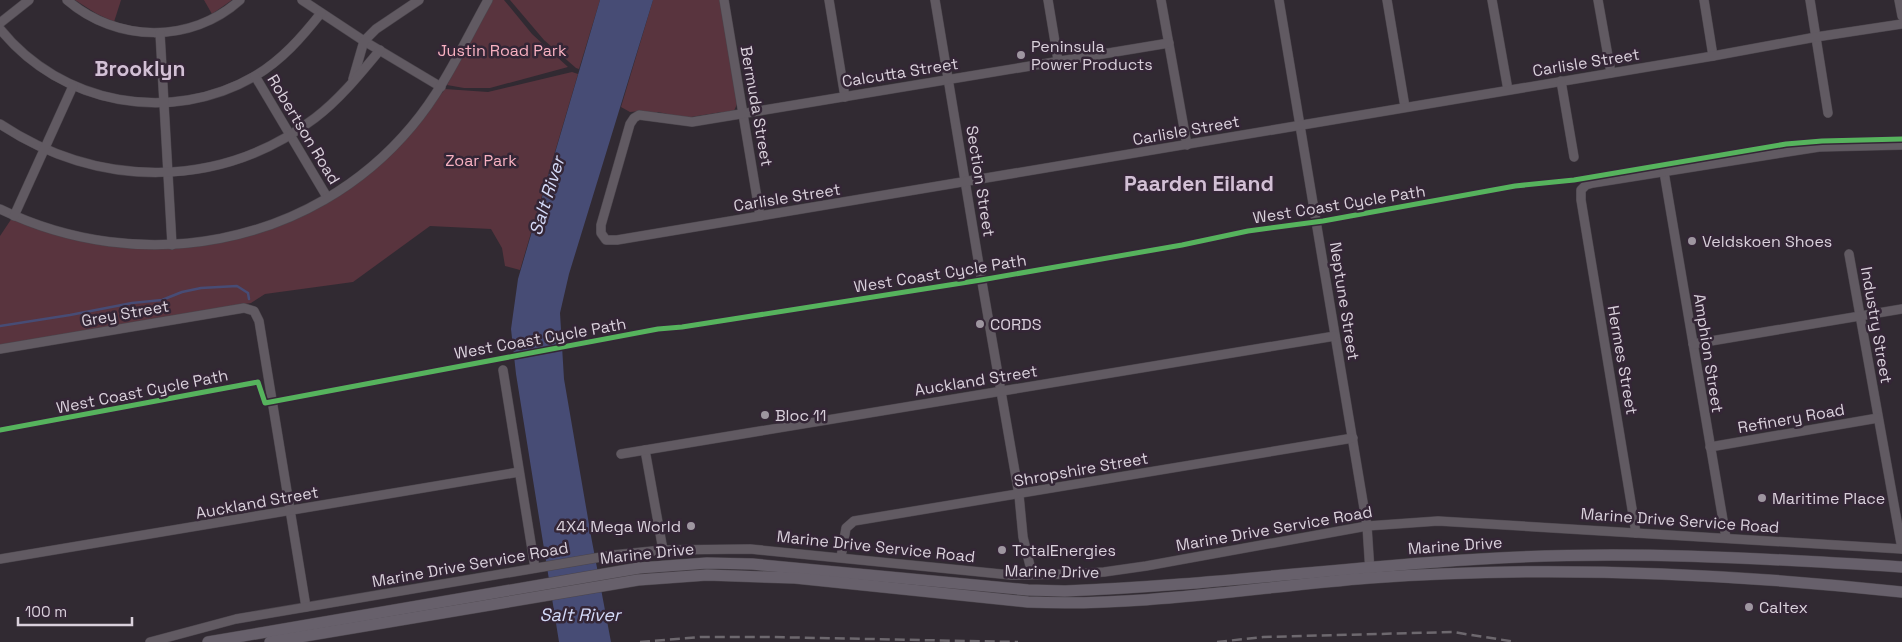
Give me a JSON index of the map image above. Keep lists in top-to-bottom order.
{
  "streets": {
    "main road": ["Marine Drive"],
    "street": [
      "Carlisle Street",
      "Calcutta Street",
      "Bermuda Street",
      "Robertson Road",
      "Section Street",
      "Neptune Street",
      "Grey Street",
      "Industry Street",
      "Amphion Street",
      "Hermes Street",
      "Auckland Street",
      "Refinery Road",
      "Shropshire Street",
      "Marine Drive Service Road"
    ],
    "cycle path": ["West Coast Cycle Path"]
  },
  "crossings": [
    ["Carlisle Street", "Calcutta Street"],
    ["Carlisle Street", "Bermuda Street"],
    ["Carlisle Street", "Section Street"],
    ["Carlisle Street", "Neptune Street"],
    ["Calcutta Street", "Bermuda Street"],
    ["Calcutta Street", "Section Street"],
    ["Section Street", "Auckland Street"],
    ["Section Street", "Shropshire Street"],
    ["Section Street", "Marine Drive Service Road"],
    ["Neptune Street", "Auckland Street"],
    ["Neptune Street", "Shropshire Street"],
    ["Neptune Street", "Marine Drive Service Road"],
    ["Neptune Street", "Marine Drive"],
    ["Grey Street", "Auckland Street"],
    ["Industry Street", "Refinery Road"],
    ["Industry Street", "Marine Drive Service Road"],
    ["Amphion Street", "Hermes Street"],
    ["Amphion Street", "Refinery Road"],
    ["Amphion Street", "Marine Drive Service Road"],
    ["Hermes Street", "Marine Drive Service Road"],
    ["Shropshire Street", "Marine Drive Service Road"]
  ],
  "districts": ["Brooklyn", "Paarden Eiland"],
  "water": ["Salt River"],
  "parks": ["Justin Road Park", "Zoar Park"],
  "places": [
    "Peninsula Power Products",
    "Veldskoen Shoes",
    "CORDS",
    "Bloc 11",
    "Maritime Place",
    "4X4 Mega World",
    "TotalEnergies",
    "Caltex"
  ],
  "scale_bar": "100 m"
}
